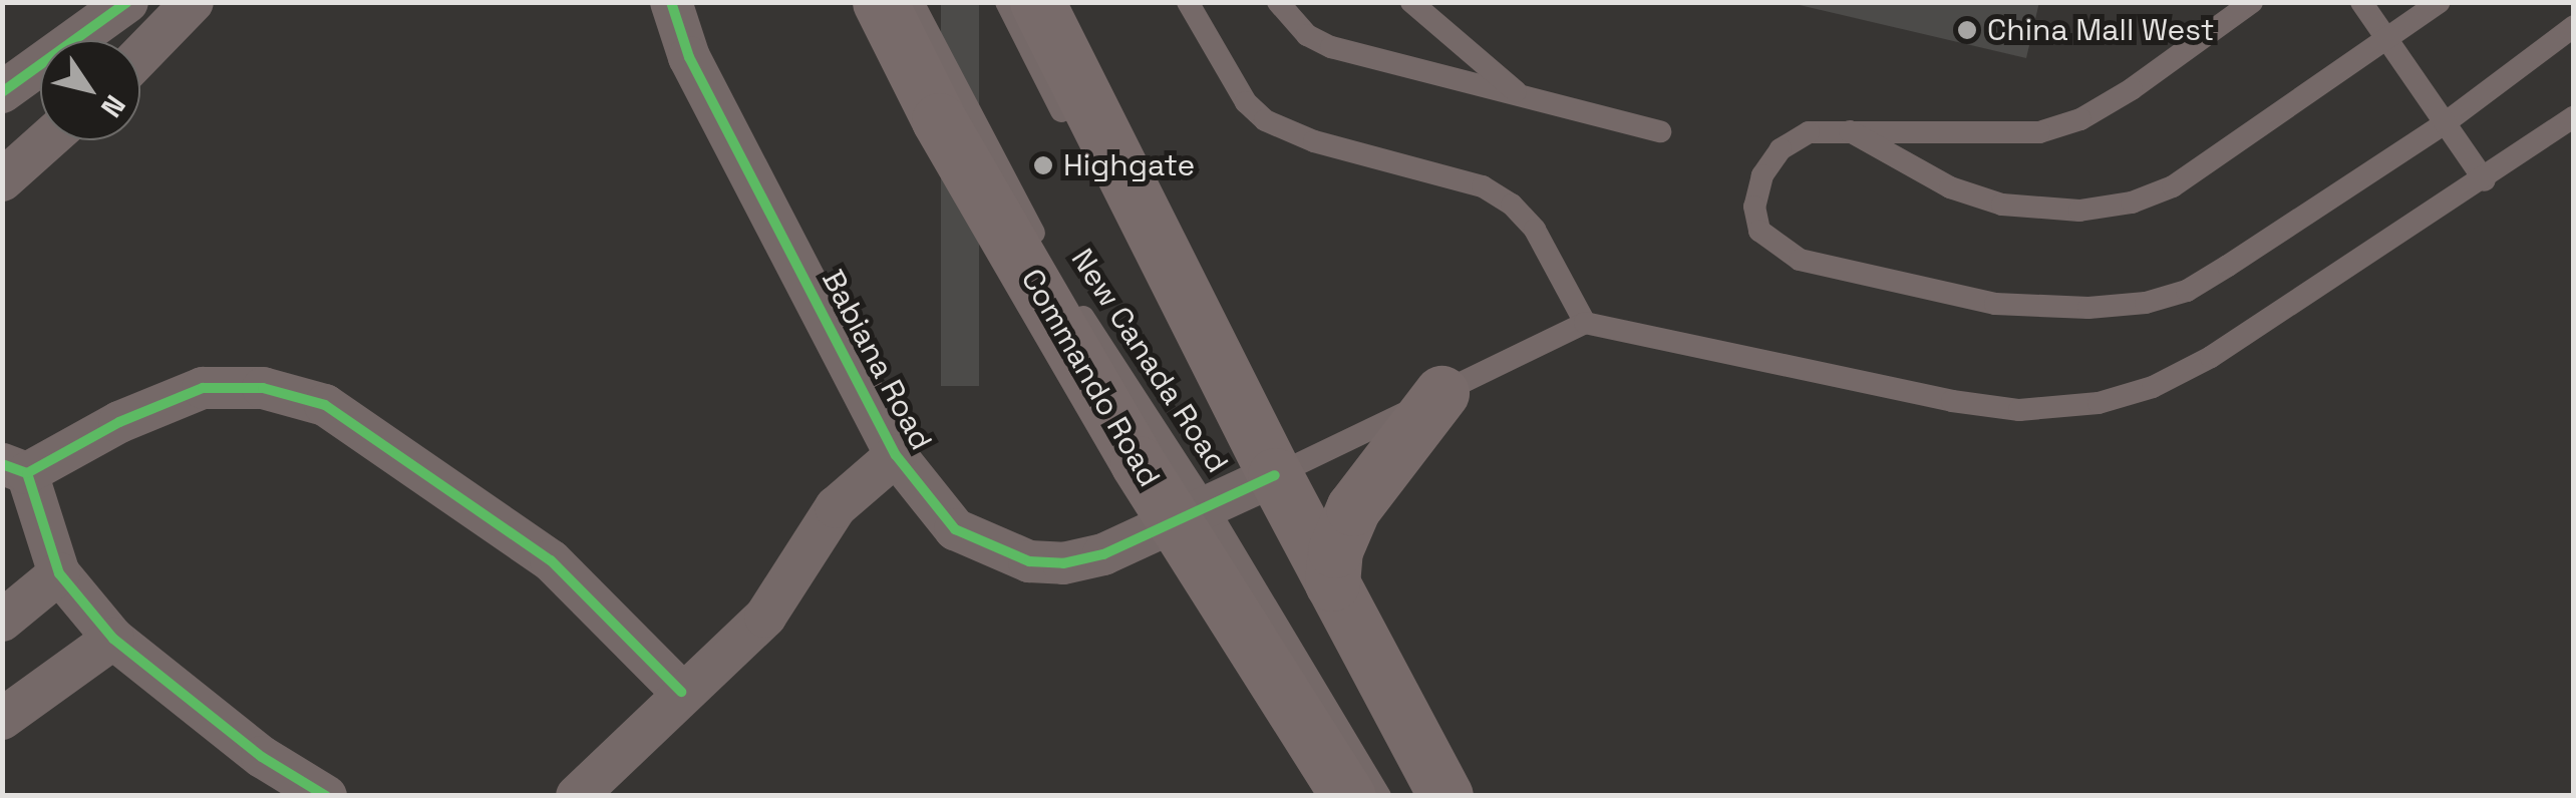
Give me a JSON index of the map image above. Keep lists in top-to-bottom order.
{
  "streets": {
    "main road": ["Commando Road"],
    "street": ["Babiana Road"],
    "lane": ["New Canada Road"]
  },
  "crossings": [
    ["Babiana Road", "New Canada Road"],
    ["Babiana Road", "Commando Road"],
    ["New Canada Road", "Commando Road"]
  ],
  "places": ["China Mall West", "Highgate"],
  "north": "bottom right"
}
